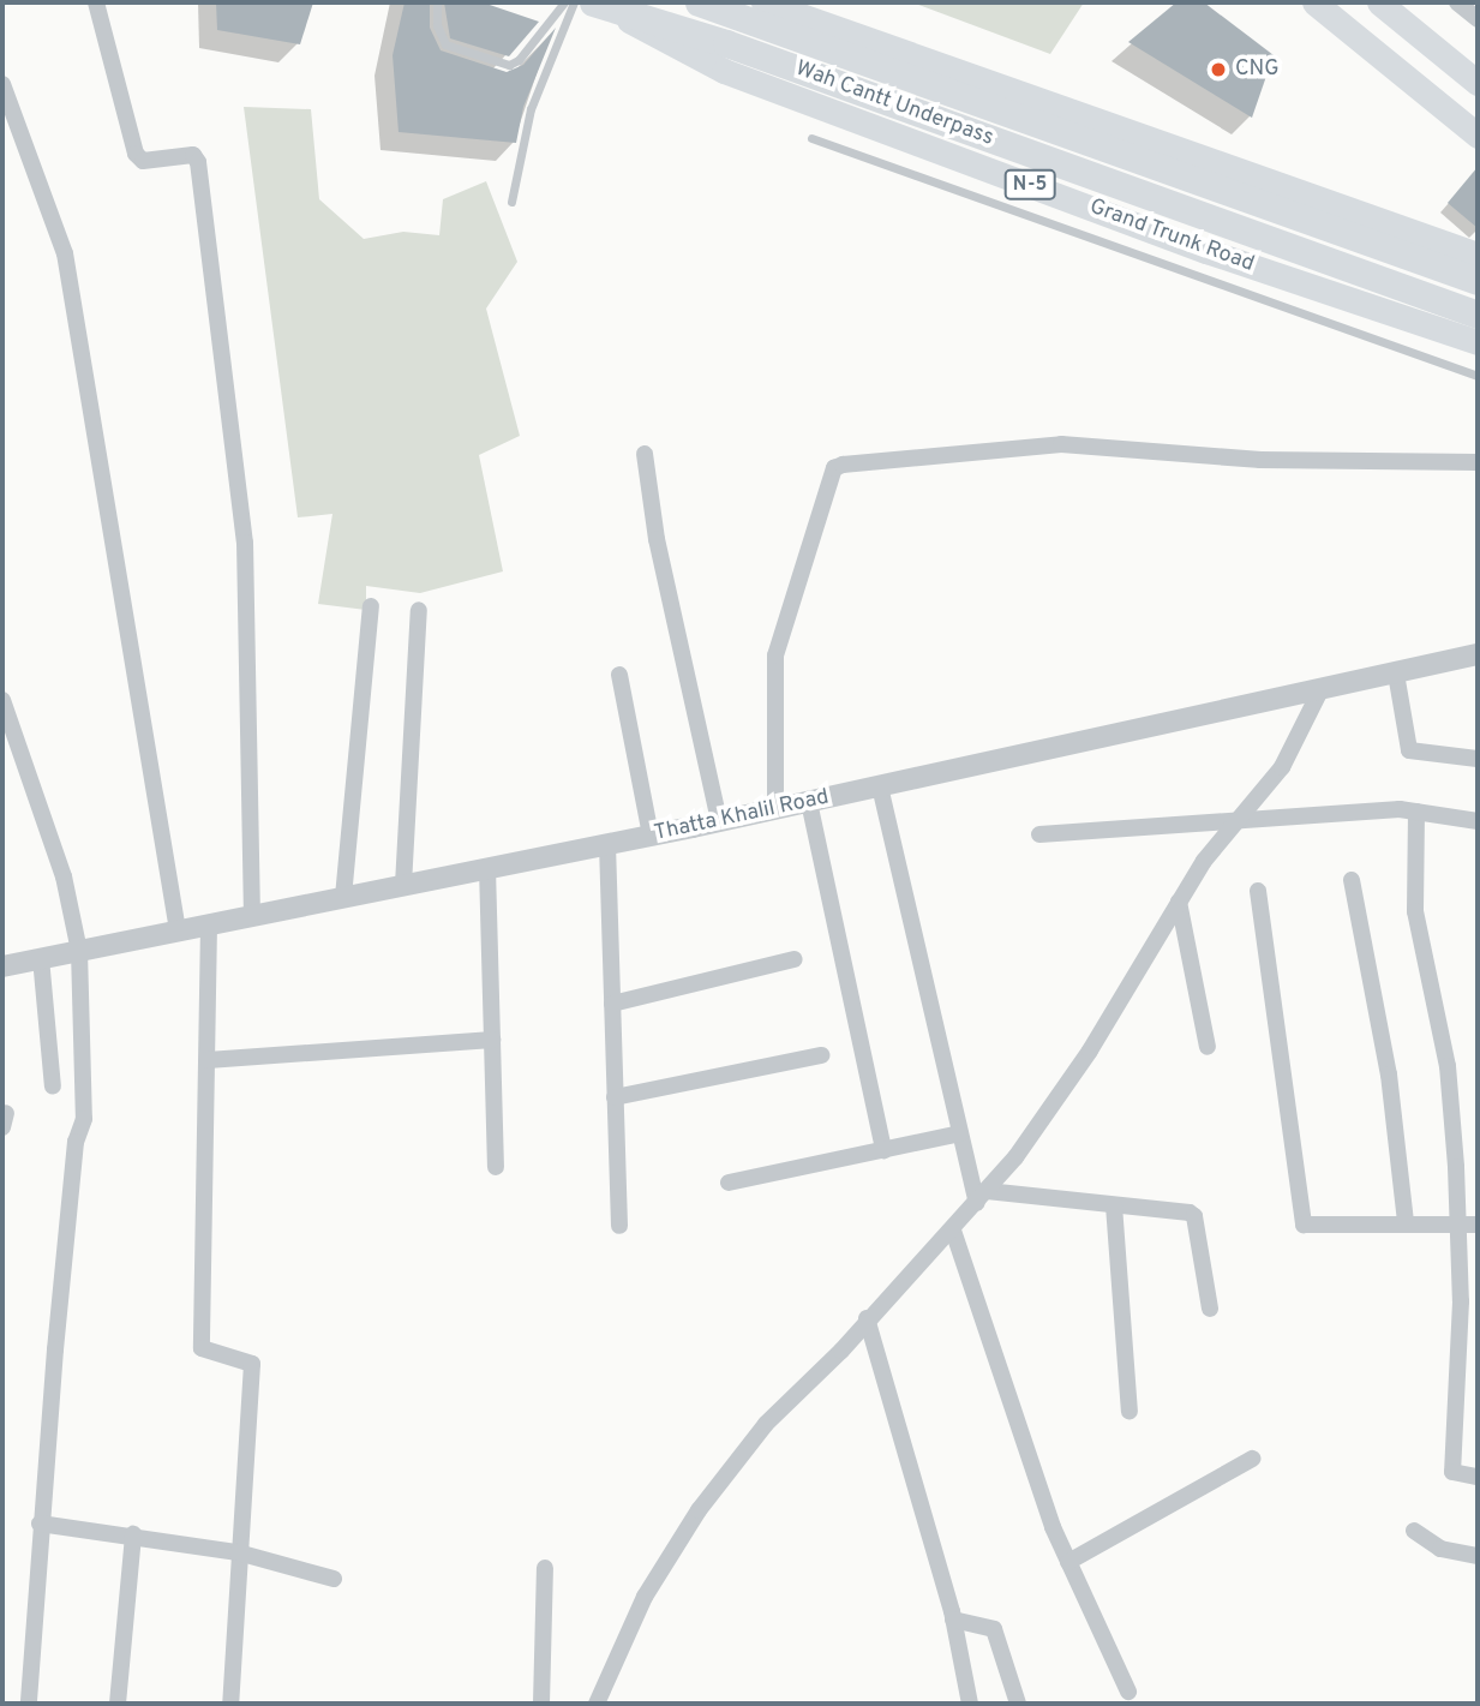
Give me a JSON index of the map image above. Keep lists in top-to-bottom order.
{
  "streets": {
    "highway": ["Wah Cantt Underpass"],
    "main road": ["N-5", "Grand Trunk Road"],
    "street": ["Thatta Khalil Road"]
  },
  "crossings": [
    ["Wah Cantt Underpass", "Grand Trunk Road"]
  ],
  "places": ["CNG"]
}
